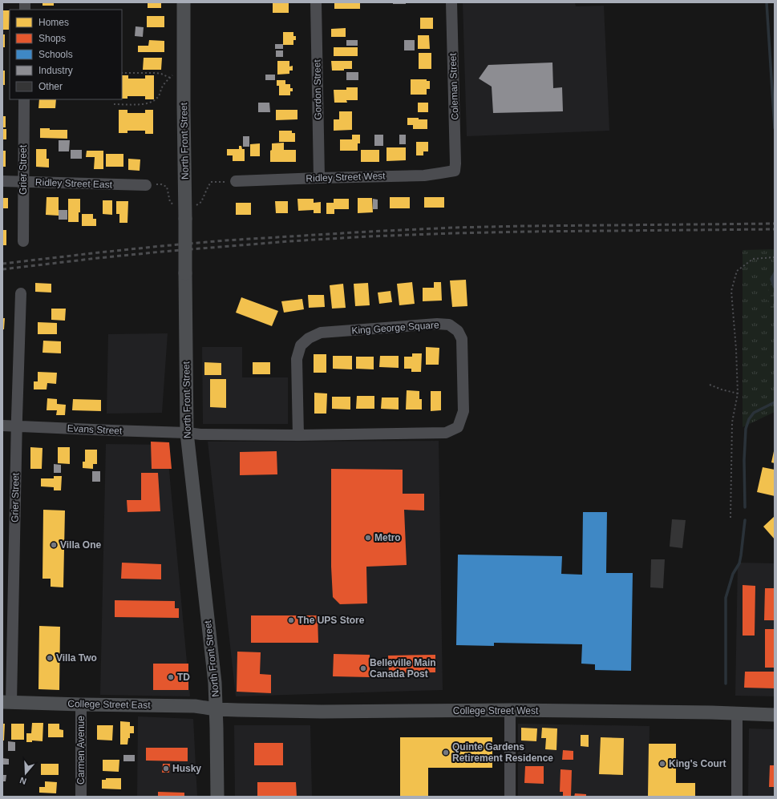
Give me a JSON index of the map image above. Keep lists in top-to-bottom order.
{
  "streets": {
    "main road": ["North Front Street", "College Street East", "College Street West"],
    "street": [
      "Coleman Street",
      "Gordon Street",
      "Grier Street",
      "Ridley Street West",
      "Ridley Street East",
      "King George Square",
      "Evans Street",
      "Carmen Avenue"
    ]
  },
  "crossings": [
    ["Coleman Street", "Ridley Street West"],
    ["Gordon Street", "Ridley Street West"],
    ["North Front Street", "King George Square"],
    ["North Front Street", "Evans Street"],
    ["North Front Street", "College Street East"],
    ["North Front Street", "College Street West"],
    ["Grier Street", "Ridley Street East"],
    ["Grier Street", "Evans Street"],
    ["Grier Street", "College Street East"],
    ["King George Square", "Evans Street"],
    ["College Street East", "College Street West"],
    ["College Street East", "Carmen Avenue"]
  ],
  "places": [
    "Metro",
    "Villa One",
    "The UPS Store",
    "Villa Two",
    "Belleville Main Canada Post",
    "TD",
    "Quinte Gardens Retirement Residence",
    "King's Court",
    "Husky"
  ],
  "legend": [
    "Homes",
    "Shops",
    "Schools",
    "Industry",
    "Other"
  ],
  "north": "bottom"
}
